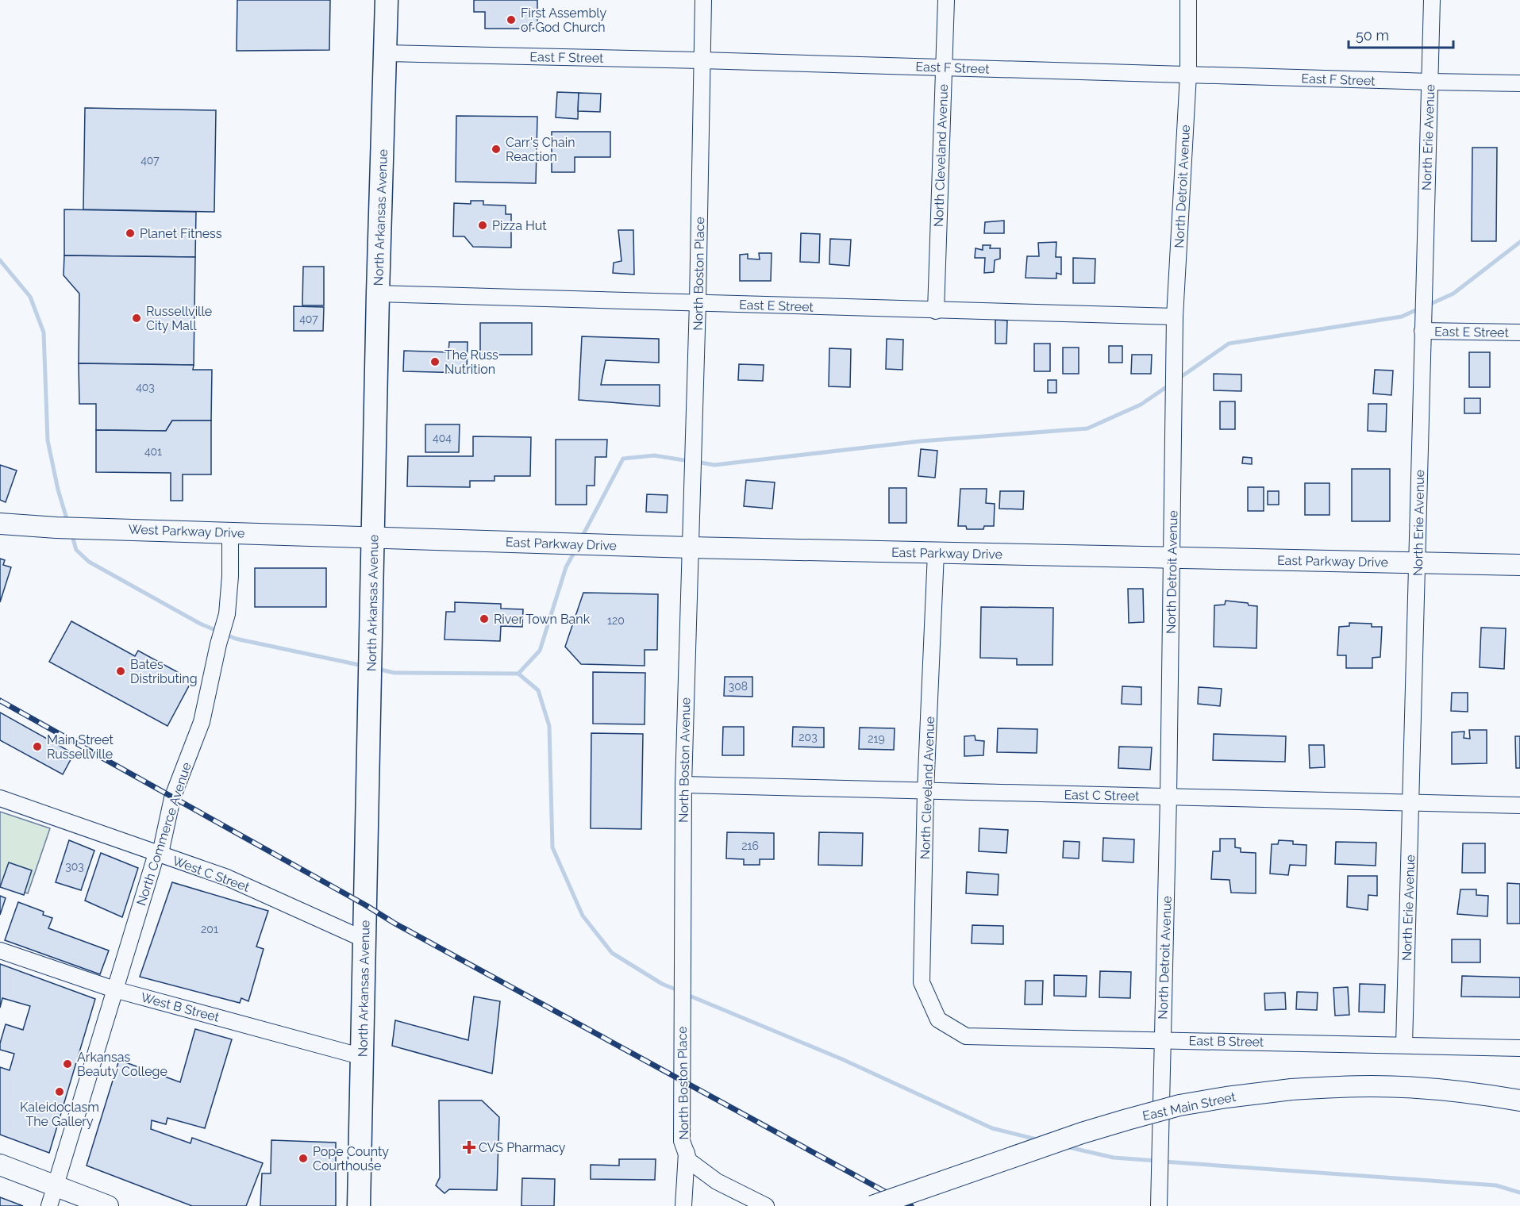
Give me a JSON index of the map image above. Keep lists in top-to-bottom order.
{
  "streets": {
    "highway": ["North Arkansas Avenue"],
    "main road": ["West Parkway Drive", "East Parkway Drive", "East Main Street"],
    "street": [
      "East F Street",
      "North Erie Avenue",
      "North Cleveland Avenue",
      "North Detroit Avenue",
      "North Boston Place",
      "East E Street",
      "North Boston Avenue",
      "East C Street",
      "North Commerce Avenue",
      "West C Street",
      "West B Street",
      "East B Street"
    ]
  },
  "crossings": [
    ["East F Street", "North Erie Avenue"],
    ["East F Street", "North Cleveland Avenue"],
    ["East F Street", "North Detroit Avenue"],
    ["East F Street", "North Arkansas Avenue"],
    ["East F Street", "North Boston Place"],
    ["North Erie Avenue", "East E Street"],
    ["North Erie Avenue", "East Parkway Drive"],
    ["North Erie Avenue", "East C Street"],
    ["North Erie Avenue", "East B Street"],
    ["North Cleveland Avenue", "East E Street"],
    ["North Cleveland Avenue", "East Parkway Drive"],
    ["North Cleveland Avenue", "East C Street"],
    ["North Cleveland Avenue", "East B Street"],
    ["North Detroit Avenue", "East E Street"],
    ["North Detroit Avenue", "East Parkway Drive"],
    ["North Detroit Avenue", "East C Street"],
    ["North Detroit Avenue", "East B Street"],
    ["North Arkansas Avenue", "East E Street"],
    ["North Arkansas Avenue", "West Parkway Drive"],
    ["North Arkansas Avenue", "East Parkway Drive"],
    ["North Arkansas Avenue", "West C Street"],
    ["North Arkansas Avenue", "West B Street"],
    ["North Boston Place", "East E Street"],
    ["North Boston Place", "East Parkway Drive"],
    ["North Boston Place", "North Boston Avenue"],
    ["West Parkway Drive", "East Parkway Drive"],
    ["West Parkway Drive", "North Commerce Avenue"],
    ["East Parkway Drive", "North Boston Avenue"],
    ["North Boston Avenue", "East C Street"],
    ["North Commerce Avenue", "West C Street"],
    ["North Commerce Avenue", "West B Street"]
  ],
  "places": {
    "other": [
      "First Assembly of God Church",
      "Carr's Chain Reaction",
      "Pizza Hut",
      "Planet Fitness",
      "Russellville City Mall",
      "The Russ Nutrition",
      "River Town Bank",
      "Bates Distributing",
      "Main Street Russellville",
      "Arkansas Beauty College",
      "Kaleidoclasm The Gallery",
      "Pope County Courthouse"
    ],
    "health": ["CVS Pharmacy"]
  },
  "house_numbers": [
    "407",
    "407",
    "403",
    "404",
    "401",
    "120",
    "308",
    "203",
    "219",
    "216",
    "303",
    "201"
  ],
  "scale_bar": "50 m"
}
